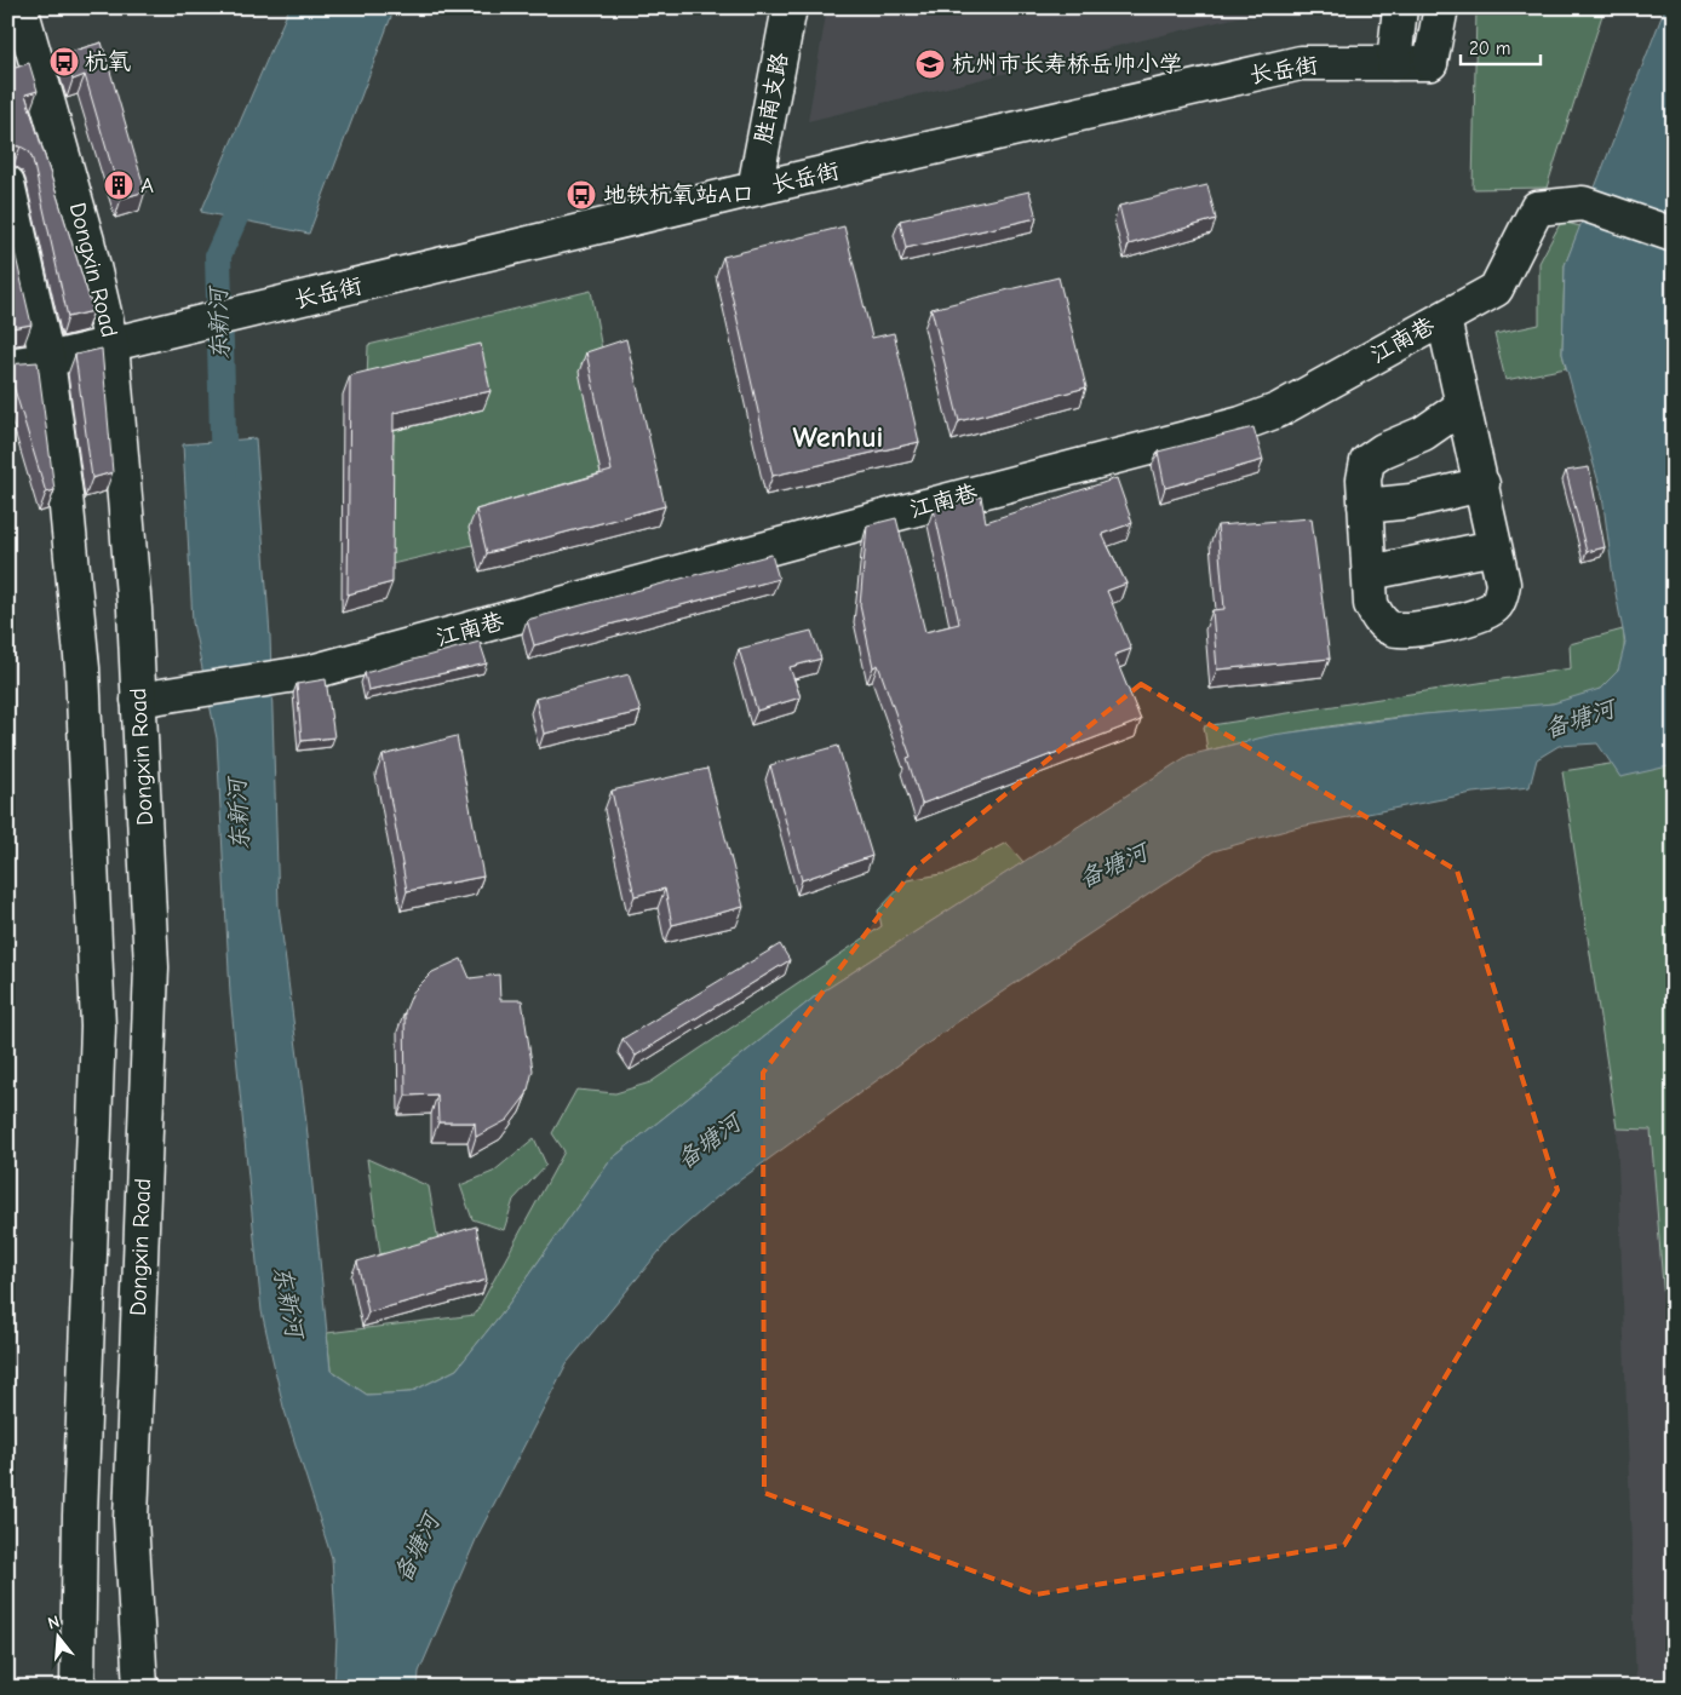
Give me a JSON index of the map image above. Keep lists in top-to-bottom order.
{
  "streets": {
    "street": [
      "长岳街",
      "胜南支路",
      "Dongxin Road",
      "江南巷"
    ]
  },
  "crossings": [
    ["长岳街", "胜南支路"],
    ["长岳街", "Dongxin Road"],
    ["Dongxin Road", "江南巷"]
  ],
  "districts": ["Wenhui"],
  "water": ["东新河", "备塘河"],
  "places": {
    "bus stop": ["杭氧", "地铁杭氧站A口"],
    "school or university": ["杭州市长寿桥岳帅小学"],
    "building": ["A"]
  },
  "scale_bar": "20 m",
  "north": "top"
}
